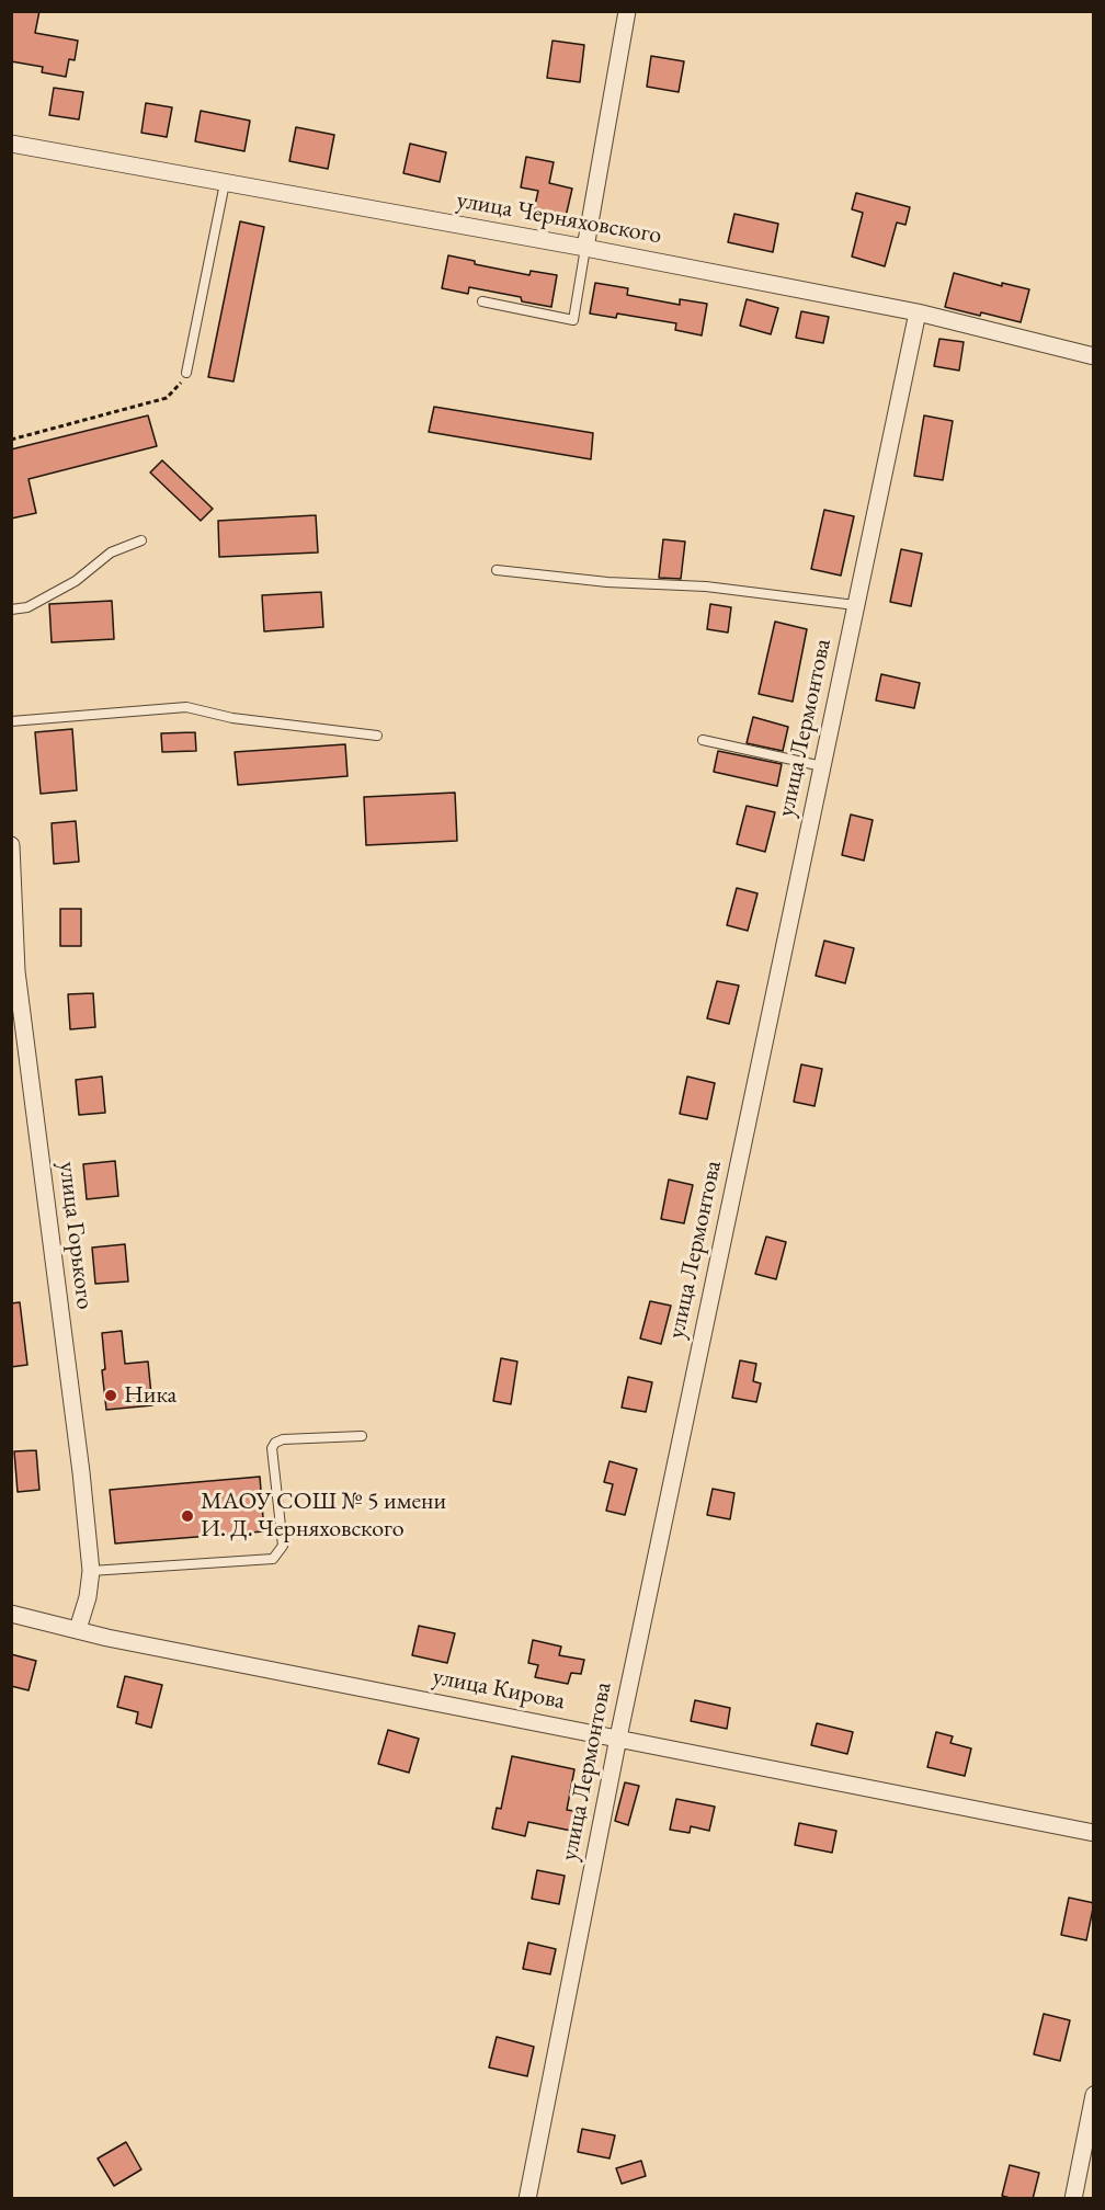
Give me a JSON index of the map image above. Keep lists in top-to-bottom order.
{
  "streets": {
    "street": [
      "улица Черняховского",
      "улица Лермонтова",
      "улица Горького",
      "улица Кирова"
    ]
  },
  "crossings": [
    ["улица Черняховского", "улица Лермонтова"],
    ["улица Лермонтова", "улица Кирова"],
    ["улица Горького", "улица Кирова"]
  ],
  "places": ["Ника", "МАОУ СОШ № 5 имени И. Д. Черняховского"]
}
